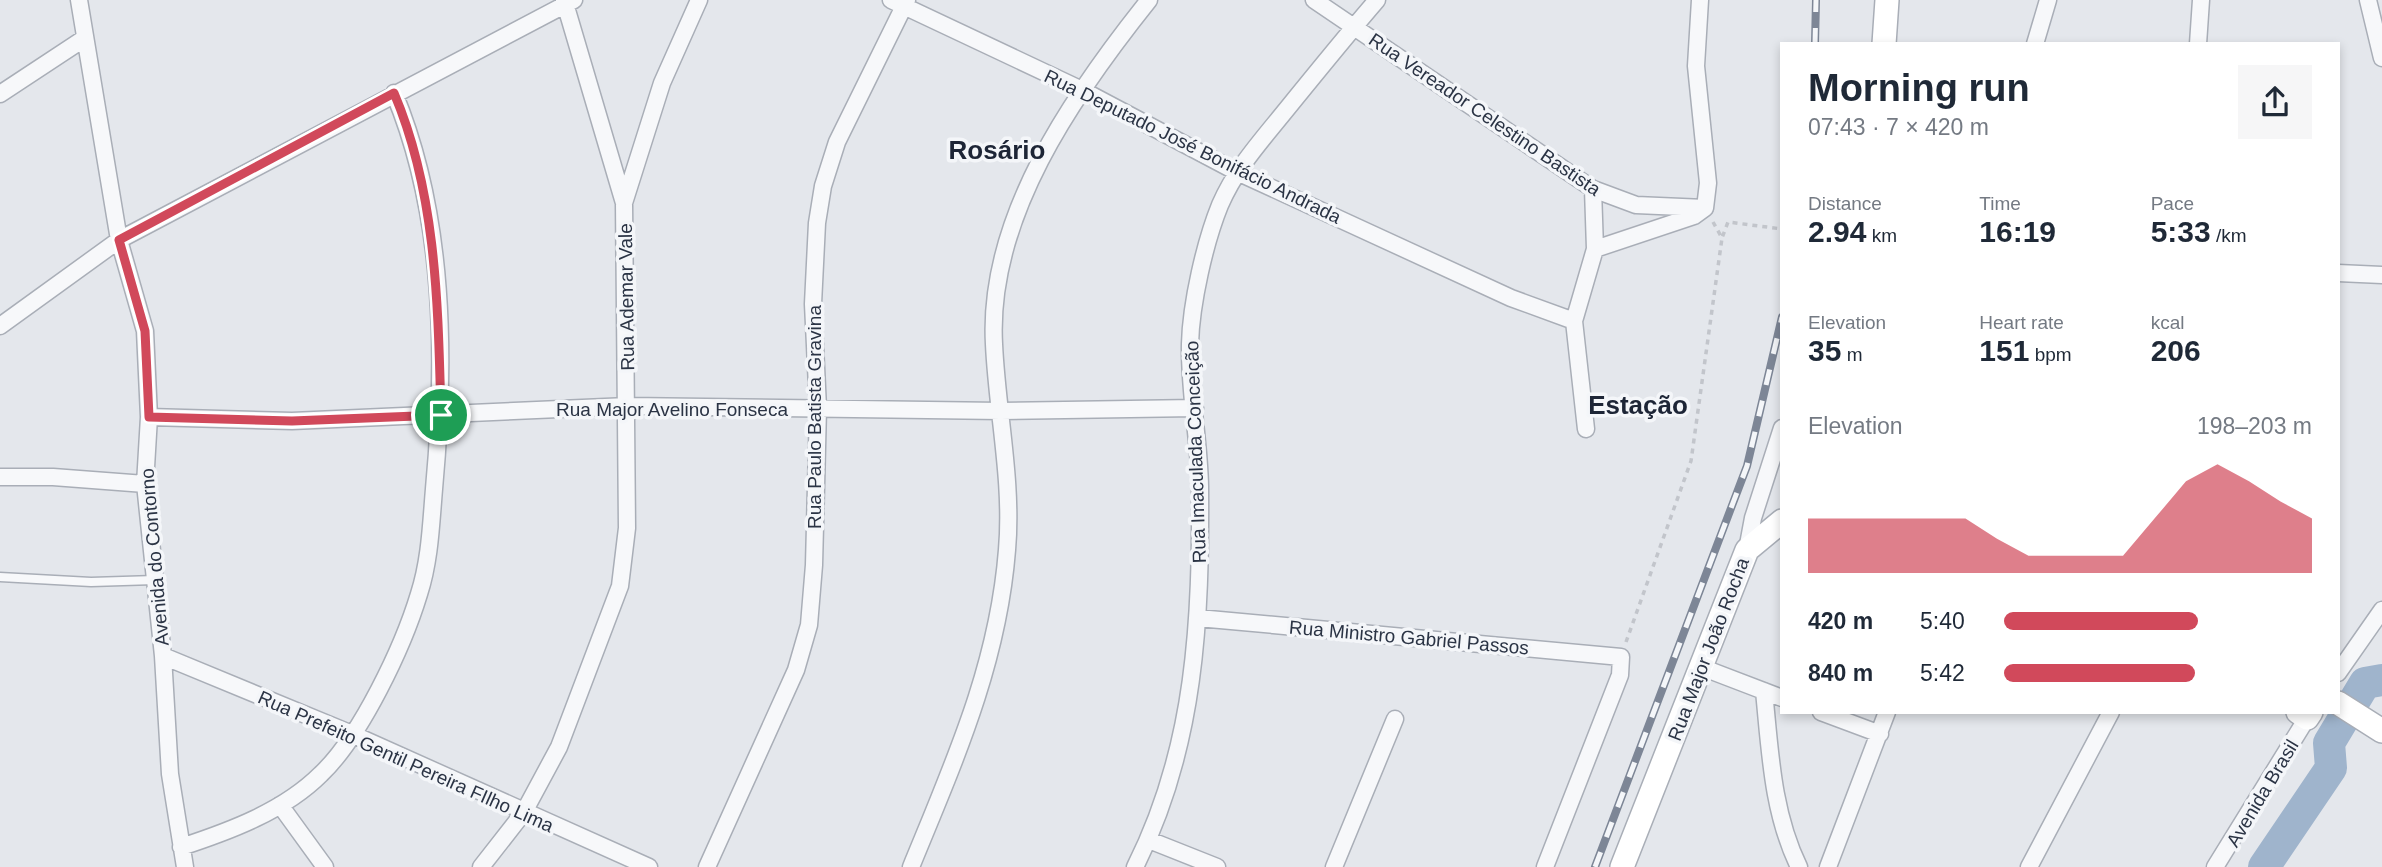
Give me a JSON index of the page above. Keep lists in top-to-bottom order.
{
  "streets": {
    "main road": ["Rua Major João Rocha"],
    "street": [
      "Rua Vereador Celestino Bastista",
      "Rua Deputado José Bonifácio Andrada",
      "Rua Ademar Vale",
      "Rua Major Avelino Fonseca",
      "Rua Paulo Batista Gravina",
      "Rua Imaculada Conceição",
      "Avenida do Contorno",
      "Rua Ministro Gabriel Passos",
      "Rua Prefeito Gentil Pereira FIlho Lima",
      "Avenida Brasil"
    ]
  },
  "crossings": [
    ["Rua Vereador Celestino Bastista", "Rua Imaculada Conceição"],
    ["Rua Deputado José Bonifácio Andrada", "Rua Paulo Batista Gravina"],
    ["Rua Deputado José Bonifácio Andrada", "Rua Imaculada Conceição"],
    ["Rua Ademar Vale", "Rua Major Avelino Fonseca"],
    ["Rua Ademar Vale", "Rua Prefeito Gentil Pereira FIlho Lima"],
    ["Rua Major Avelino Fonseca", "Rua Paulo Batista Gravina"],
    ["Rua Major Avelino Fonseca", "Rua Imaculada Conceição"],
    ["Rua Major Avelino Fonseca", "Avenida do Contorno"],
    ["Rua Imaculada Conceição", "Rua Ministro Gabriel Passos"],
    ["Avenida do Contorno", "Rua Prefeito Gentil Pereira FIlho Lima"]
  ],
  "districts": ["Rosário", "Estação"],
  "page": {
    "heading": ["Morning run", "07:43 · 7 × 420 m"],
    "stats": [
      ["Distance", "2.94 km"],
      ["Time", "16:19"],
      ["Pace", "5:33 /km"],
      ["Elevation", "35 m"],
      ["Heart rate", "151 bpm"],
      ["kcal", "206"]
    ],
    "chart": ["Elevation", "198–203 m"],
    "list": [
      {
        "name": "420 m",
        "note": "5:40"
      },
      {
        "name": "840 m",
        "note": "5:42"
      }
    ]
  }
}
